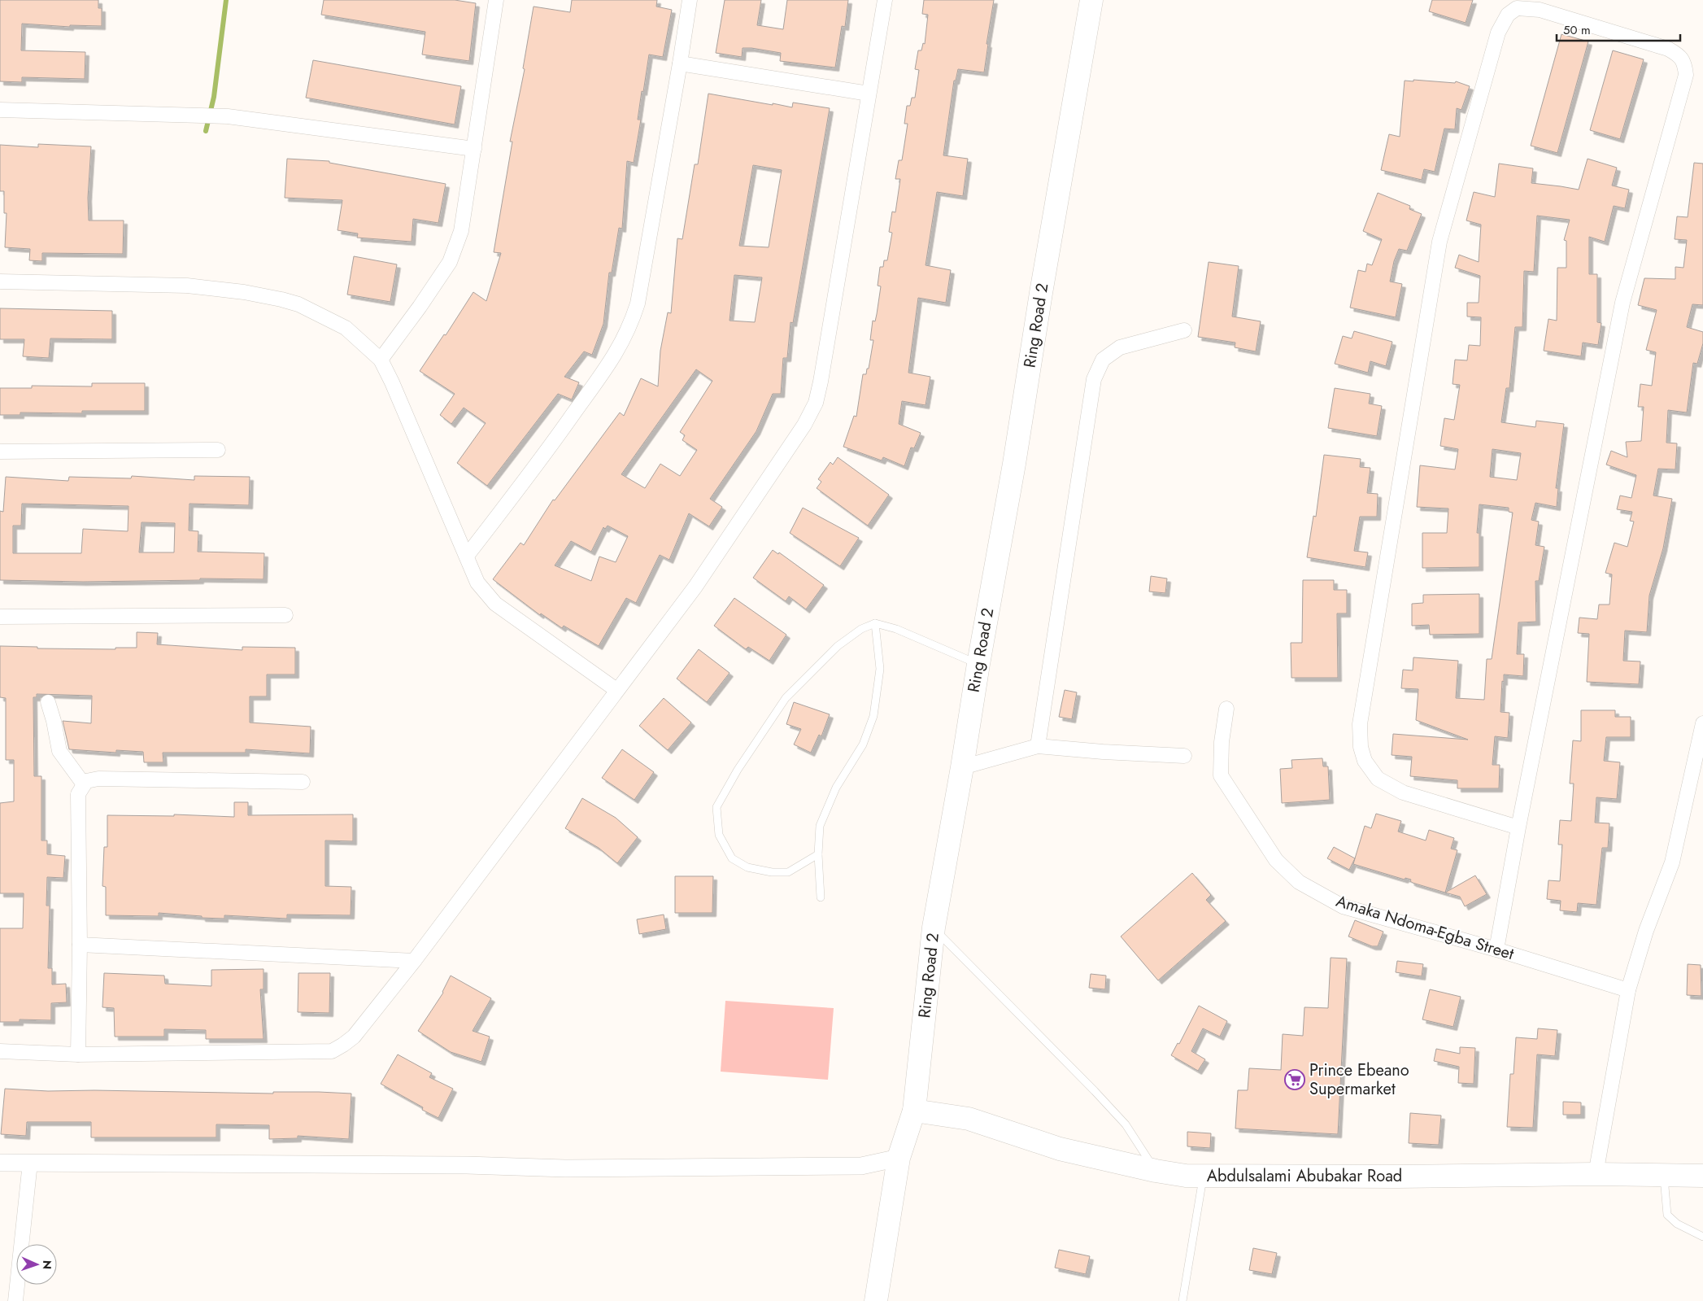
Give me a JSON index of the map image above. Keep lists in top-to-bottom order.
{
  "streets": {
    "main road": ["Ring Road 2", "Abdulsalami Abubakar Road"],
    "street": ["Amaka Ndoma-Egba Street"]
  },
  "crossings": [
    ["Ring Road 2", "Abdulsalami Abubakar Road"]
  ],
  "places": {
    "supermarket": ["Prince Ebeano Supermarket"]
  },
  "scale_bar": "50 m",
  "north": "right"
}
